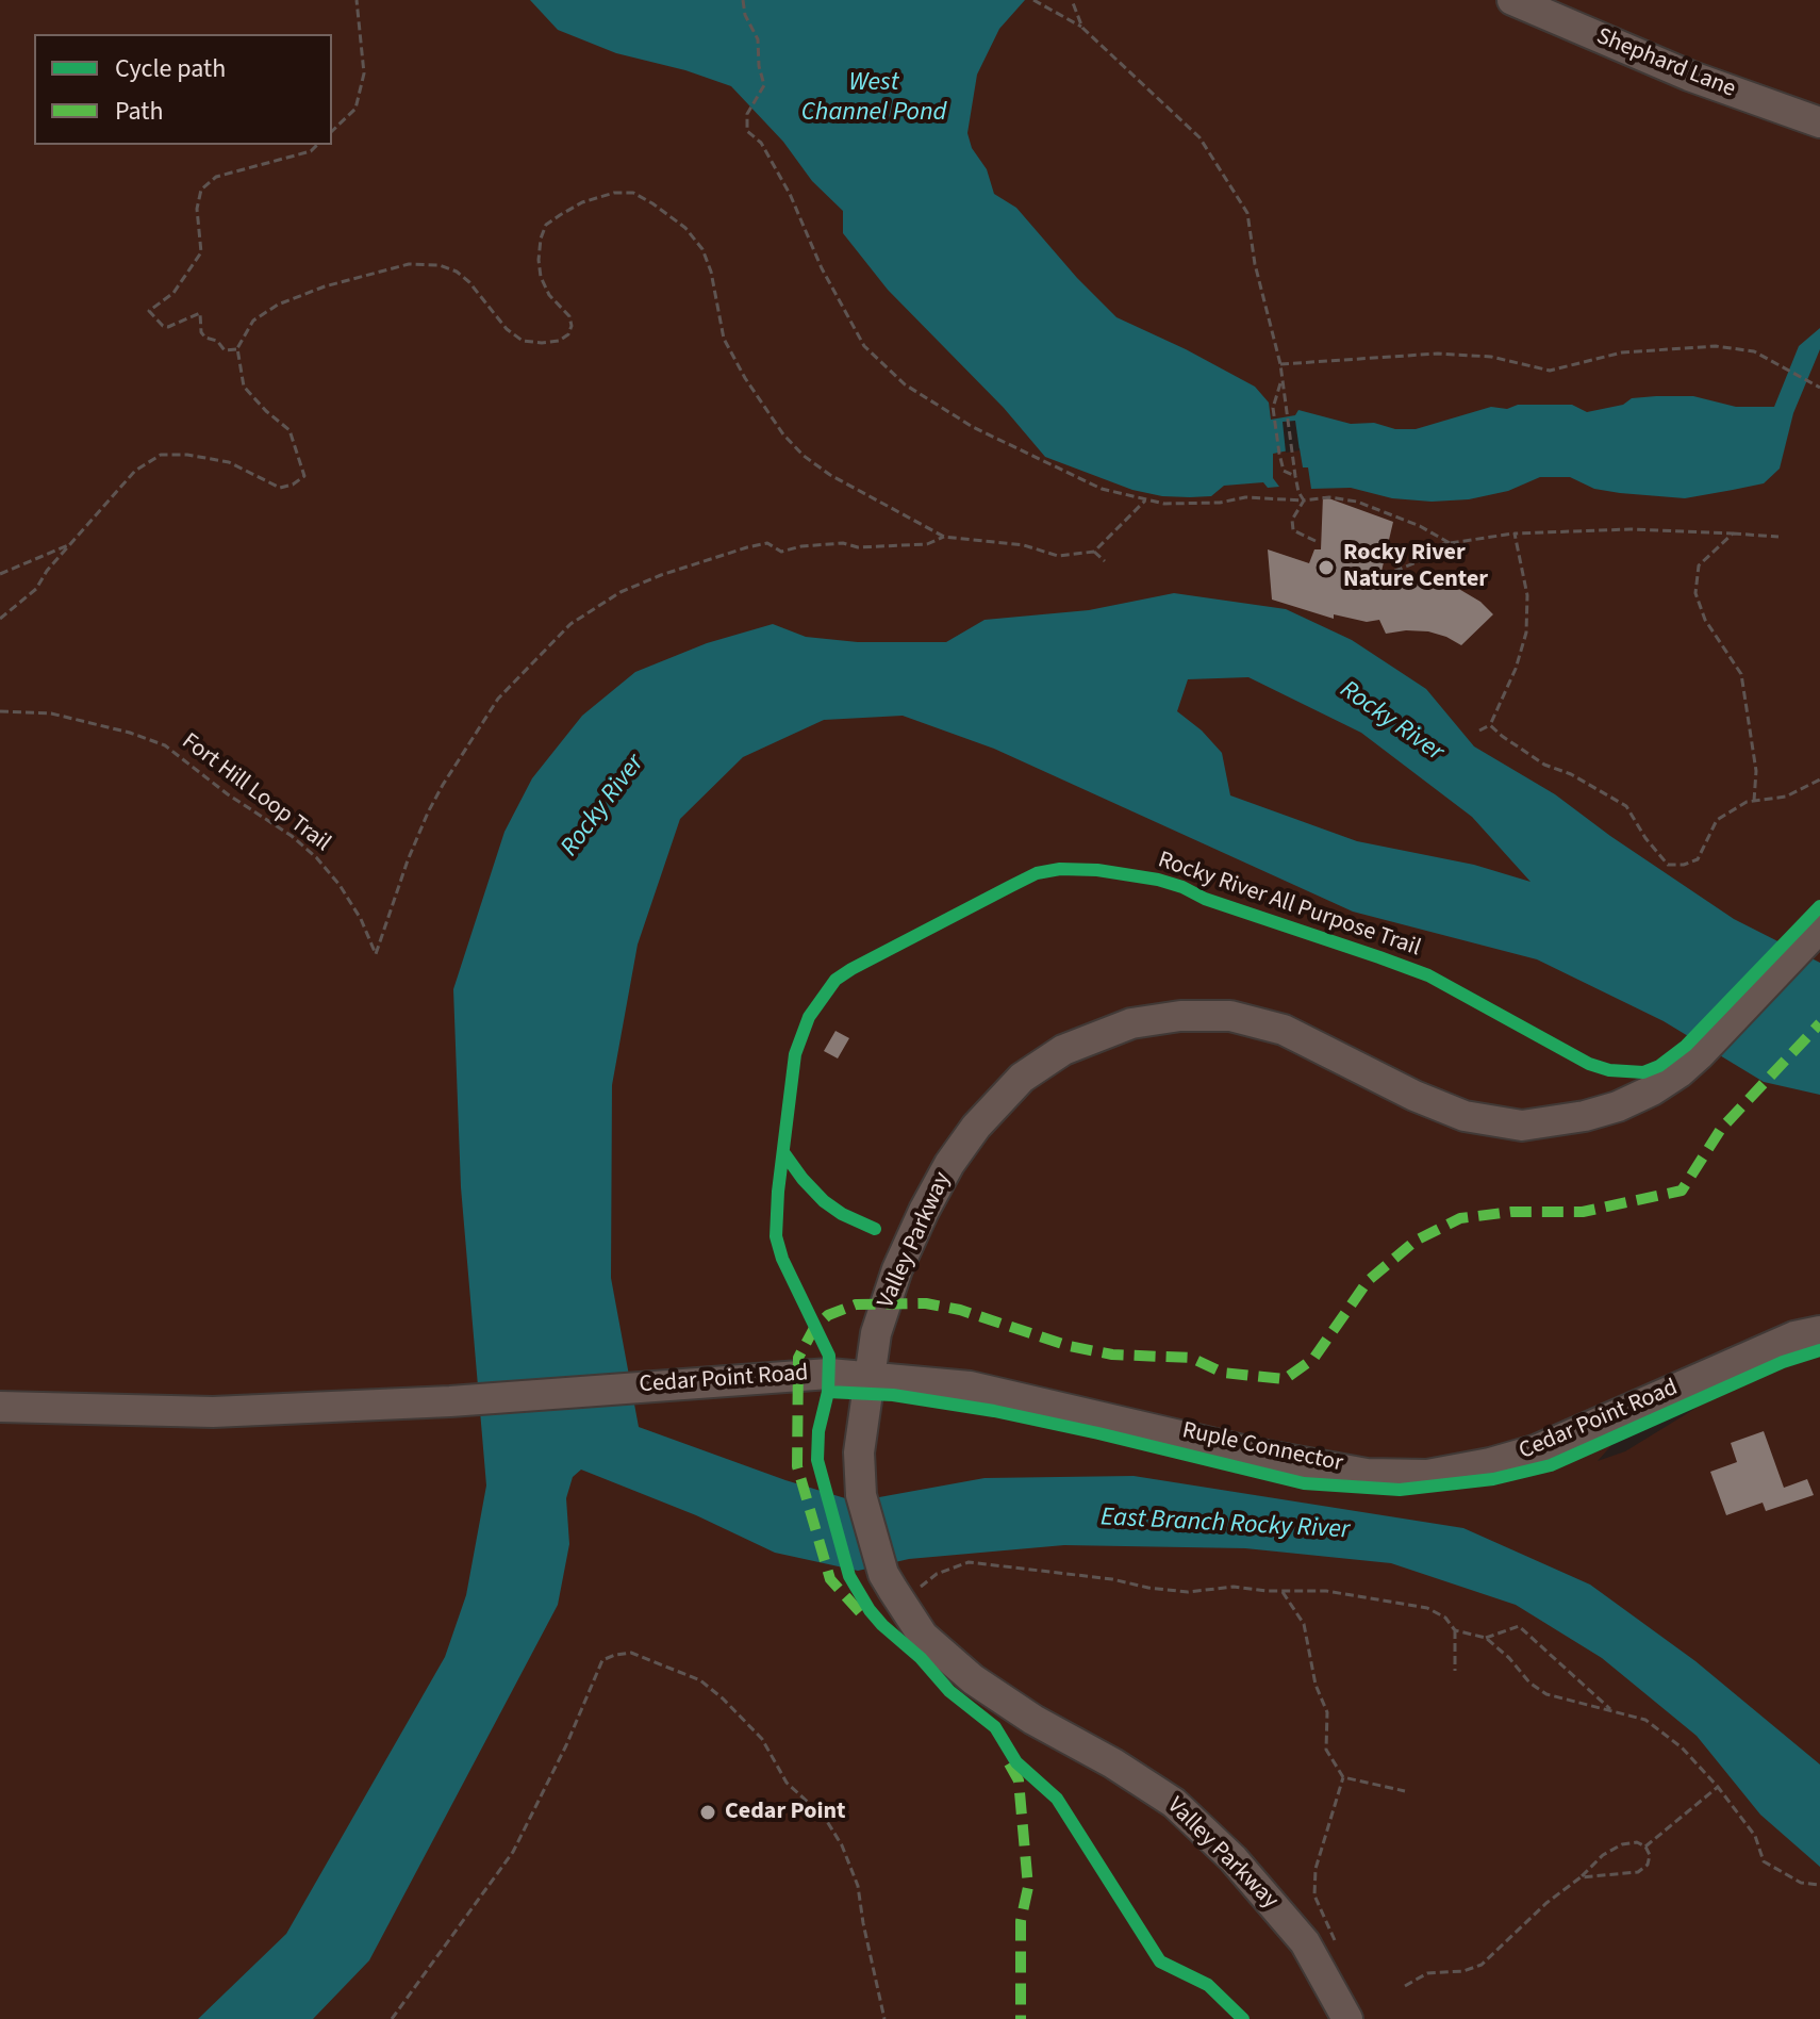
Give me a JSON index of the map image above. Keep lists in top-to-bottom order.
{
  "streets": {
    "street": ["Shephard Lane", "Valley Parkway", "Cedar Point Road"],
    "path": ["Fort Hill Loop Trail"],
    "cycle path": ["Rocky River All Purpose Trail", "Ruple Connector"]
  },
  "crossings": [
    ["Valley Parkway", "Cedar Point Road"]
  ],
  "water": ["West Channel Pond", "Rocky River", "East Branch Rocky River"],
  "places": ["Rocky River Nature Center", "Cedar Point"],
  "legend": ["Cycle path", "Path"]
}
